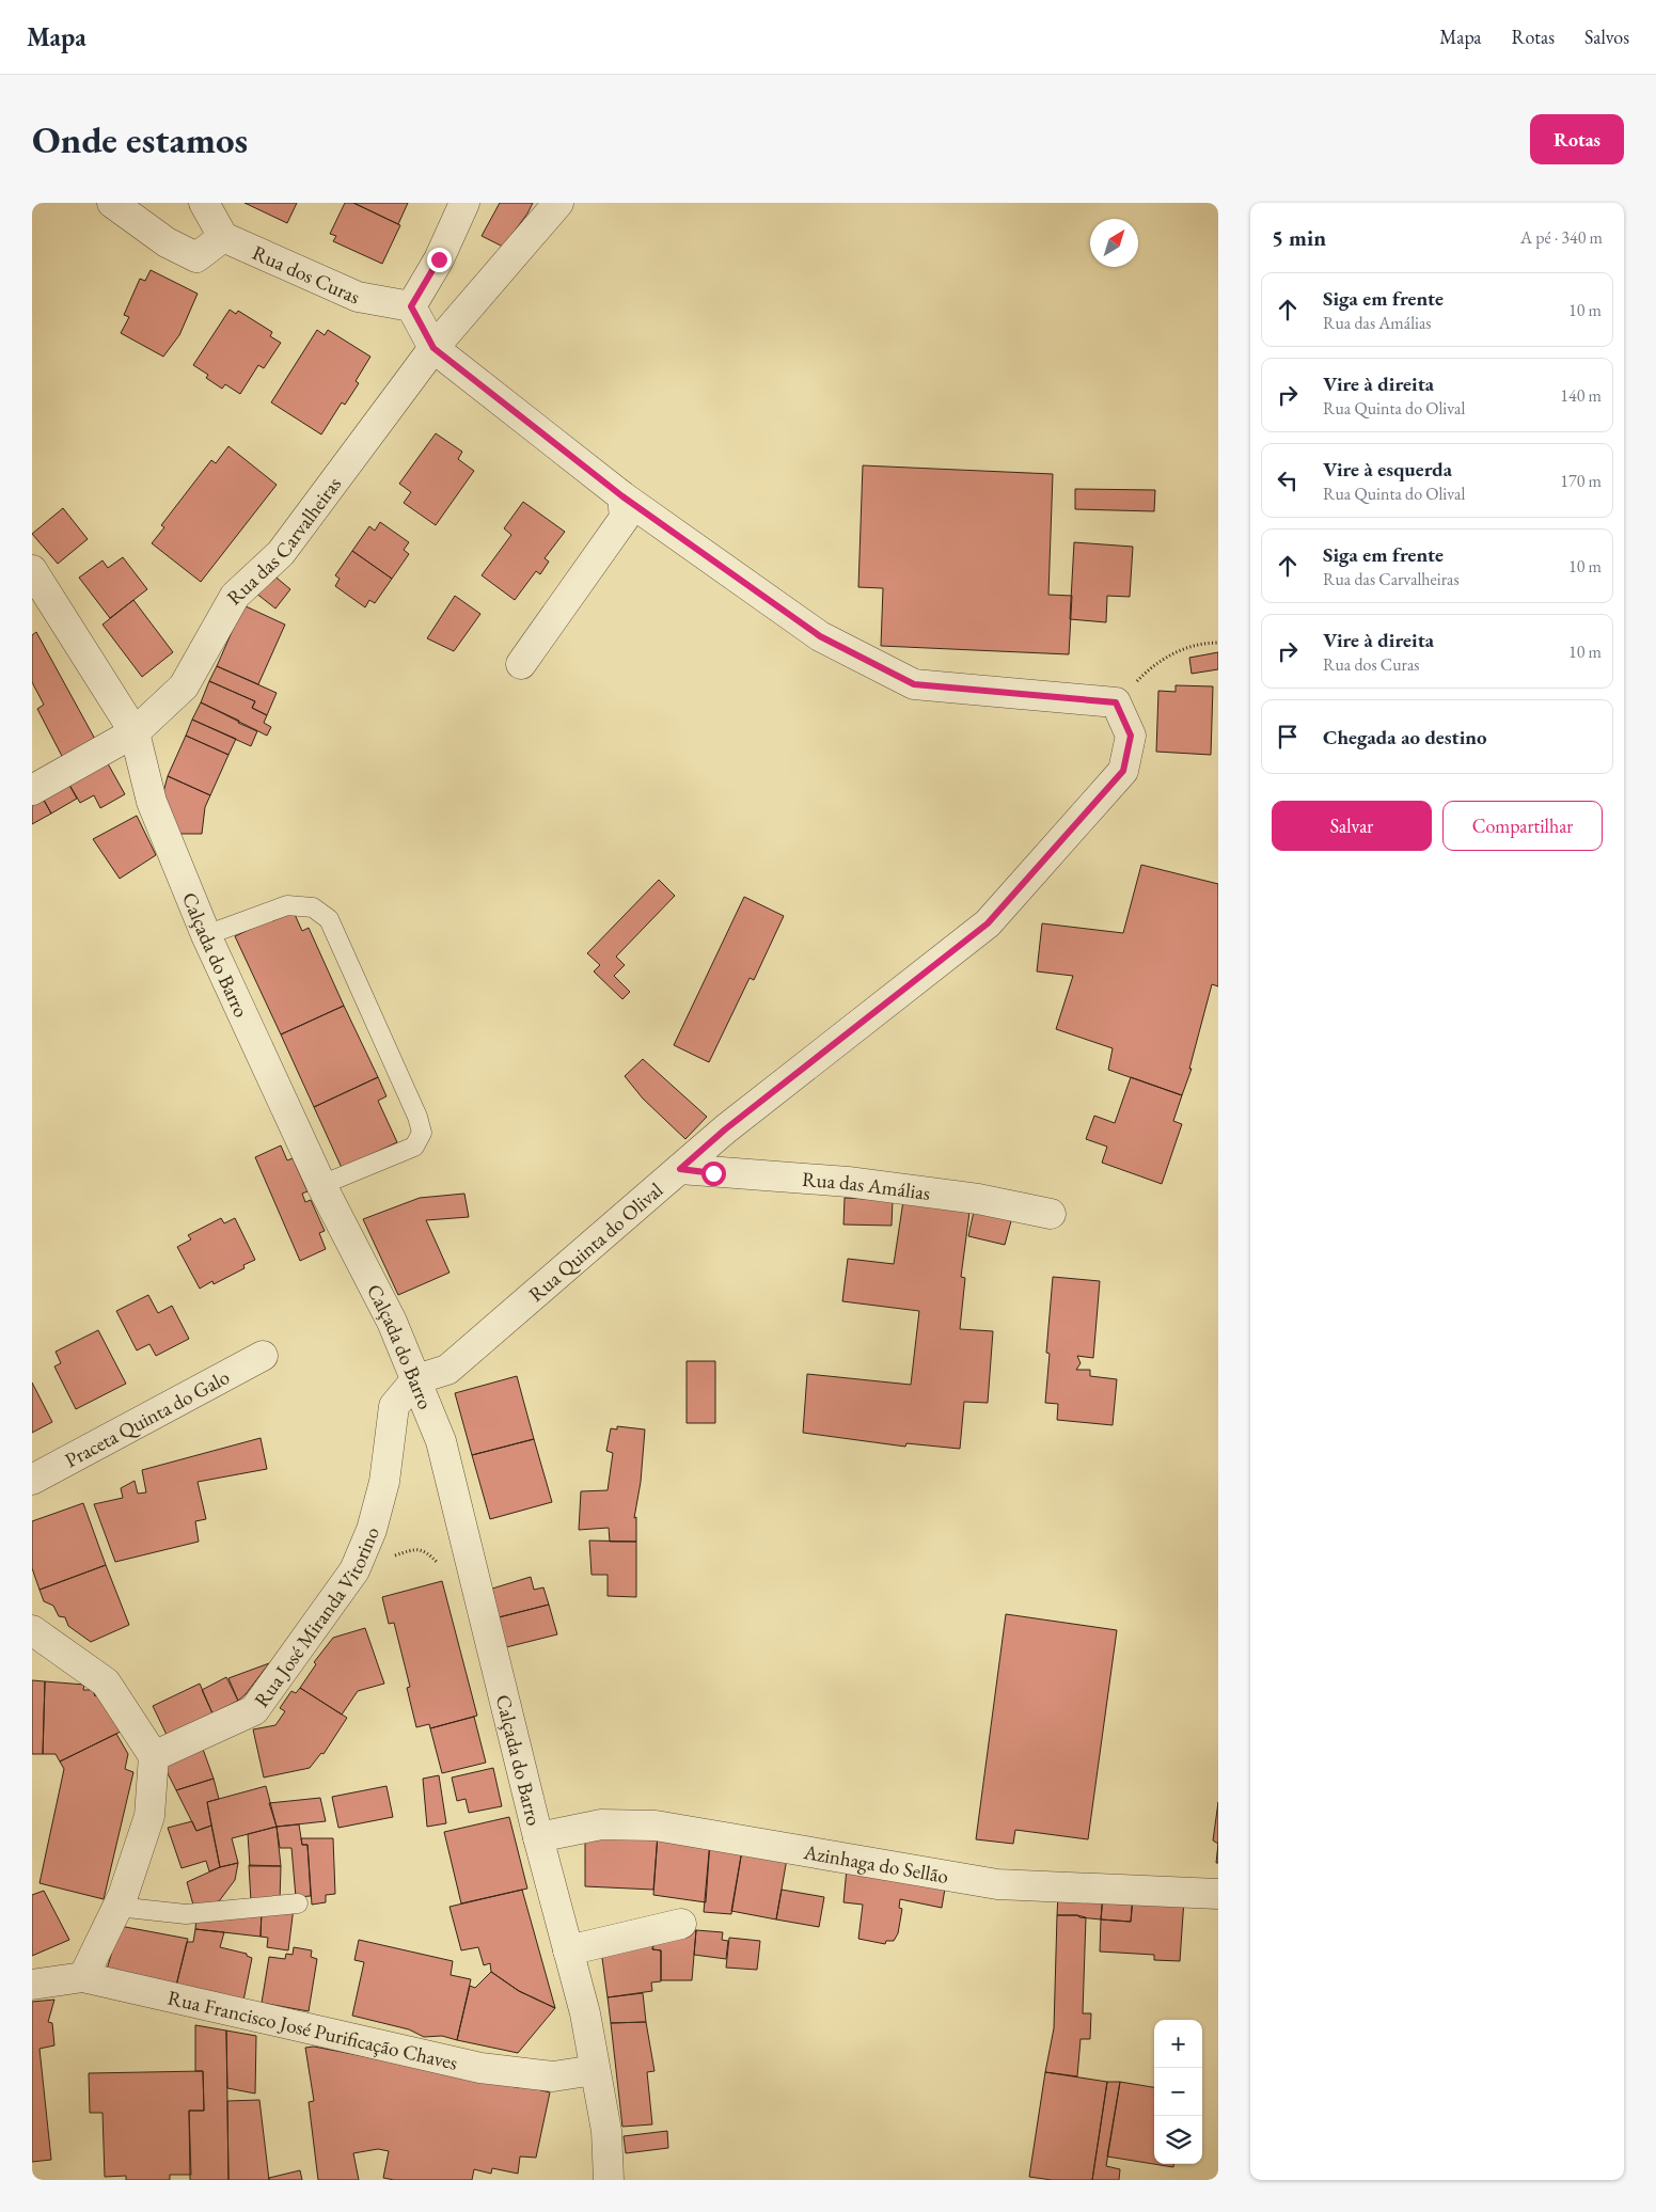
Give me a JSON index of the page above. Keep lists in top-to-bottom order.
{
  "streets": {
    "street": [
      "Rua dos Curas",
      "Rua das Carvalheiras",
      "Calçada do Barro",
      "Rua das Amálias",
      "Rua Quinta do Olival",
      "Praceta Quinta do Galo",
      "Rua José Miranda Vitorino",
      "Azinhaga do Sellão",
      "Rua Francisco José Purificação Chaves"
    ]
  },
  "crossings": [
    ["Rua das Carvalheiras", "Calçada do Barro"],
    ["Calçada do Barro", "Rua Quinta do Olival"],
    ["Calçada do Barro", "Rua José Miranda Vitorino"],
    ["Calçada do Barro", "Azinhaga do Sellão"],
    ["Calçada do Barro", "Rua Francisco José Purificação Chaves"],
    ["Rua das Amálias", "Rua Quinta do Olival"],
    ["Rua Quinta do Olival", "Rua José Miranda Vitorino"]
  ],
  "north": "top right",
  "page": {
    "header": "Mapa",
    "nav": ["Mapa", "Rotas", "Salvos"],
    "buttons": [
      "Rotas",
      ["Salvar", "Compartilhar"]
    ],
    "title": "Onde estamos",
    "heading": ["5 min", "A pé · 340 m"],
    "list": [
      ["Siga em frente", "Rua das Amálias", "10 m"],
      ["Vire à direita", "Rua Quinta do Olival", "140 m"],
      ["Vire à esquerda", "Rua Quinta do Olival", "170 m"],
      ["Siga em frente", "Rua das Carvalheiras", "10 m"],
      ["Vire à direita", "Rua dos Curas", "10 m"],
      "Chegada ao destino"
    ],
    "map_buttons": ["+", "−"]
  }
}
